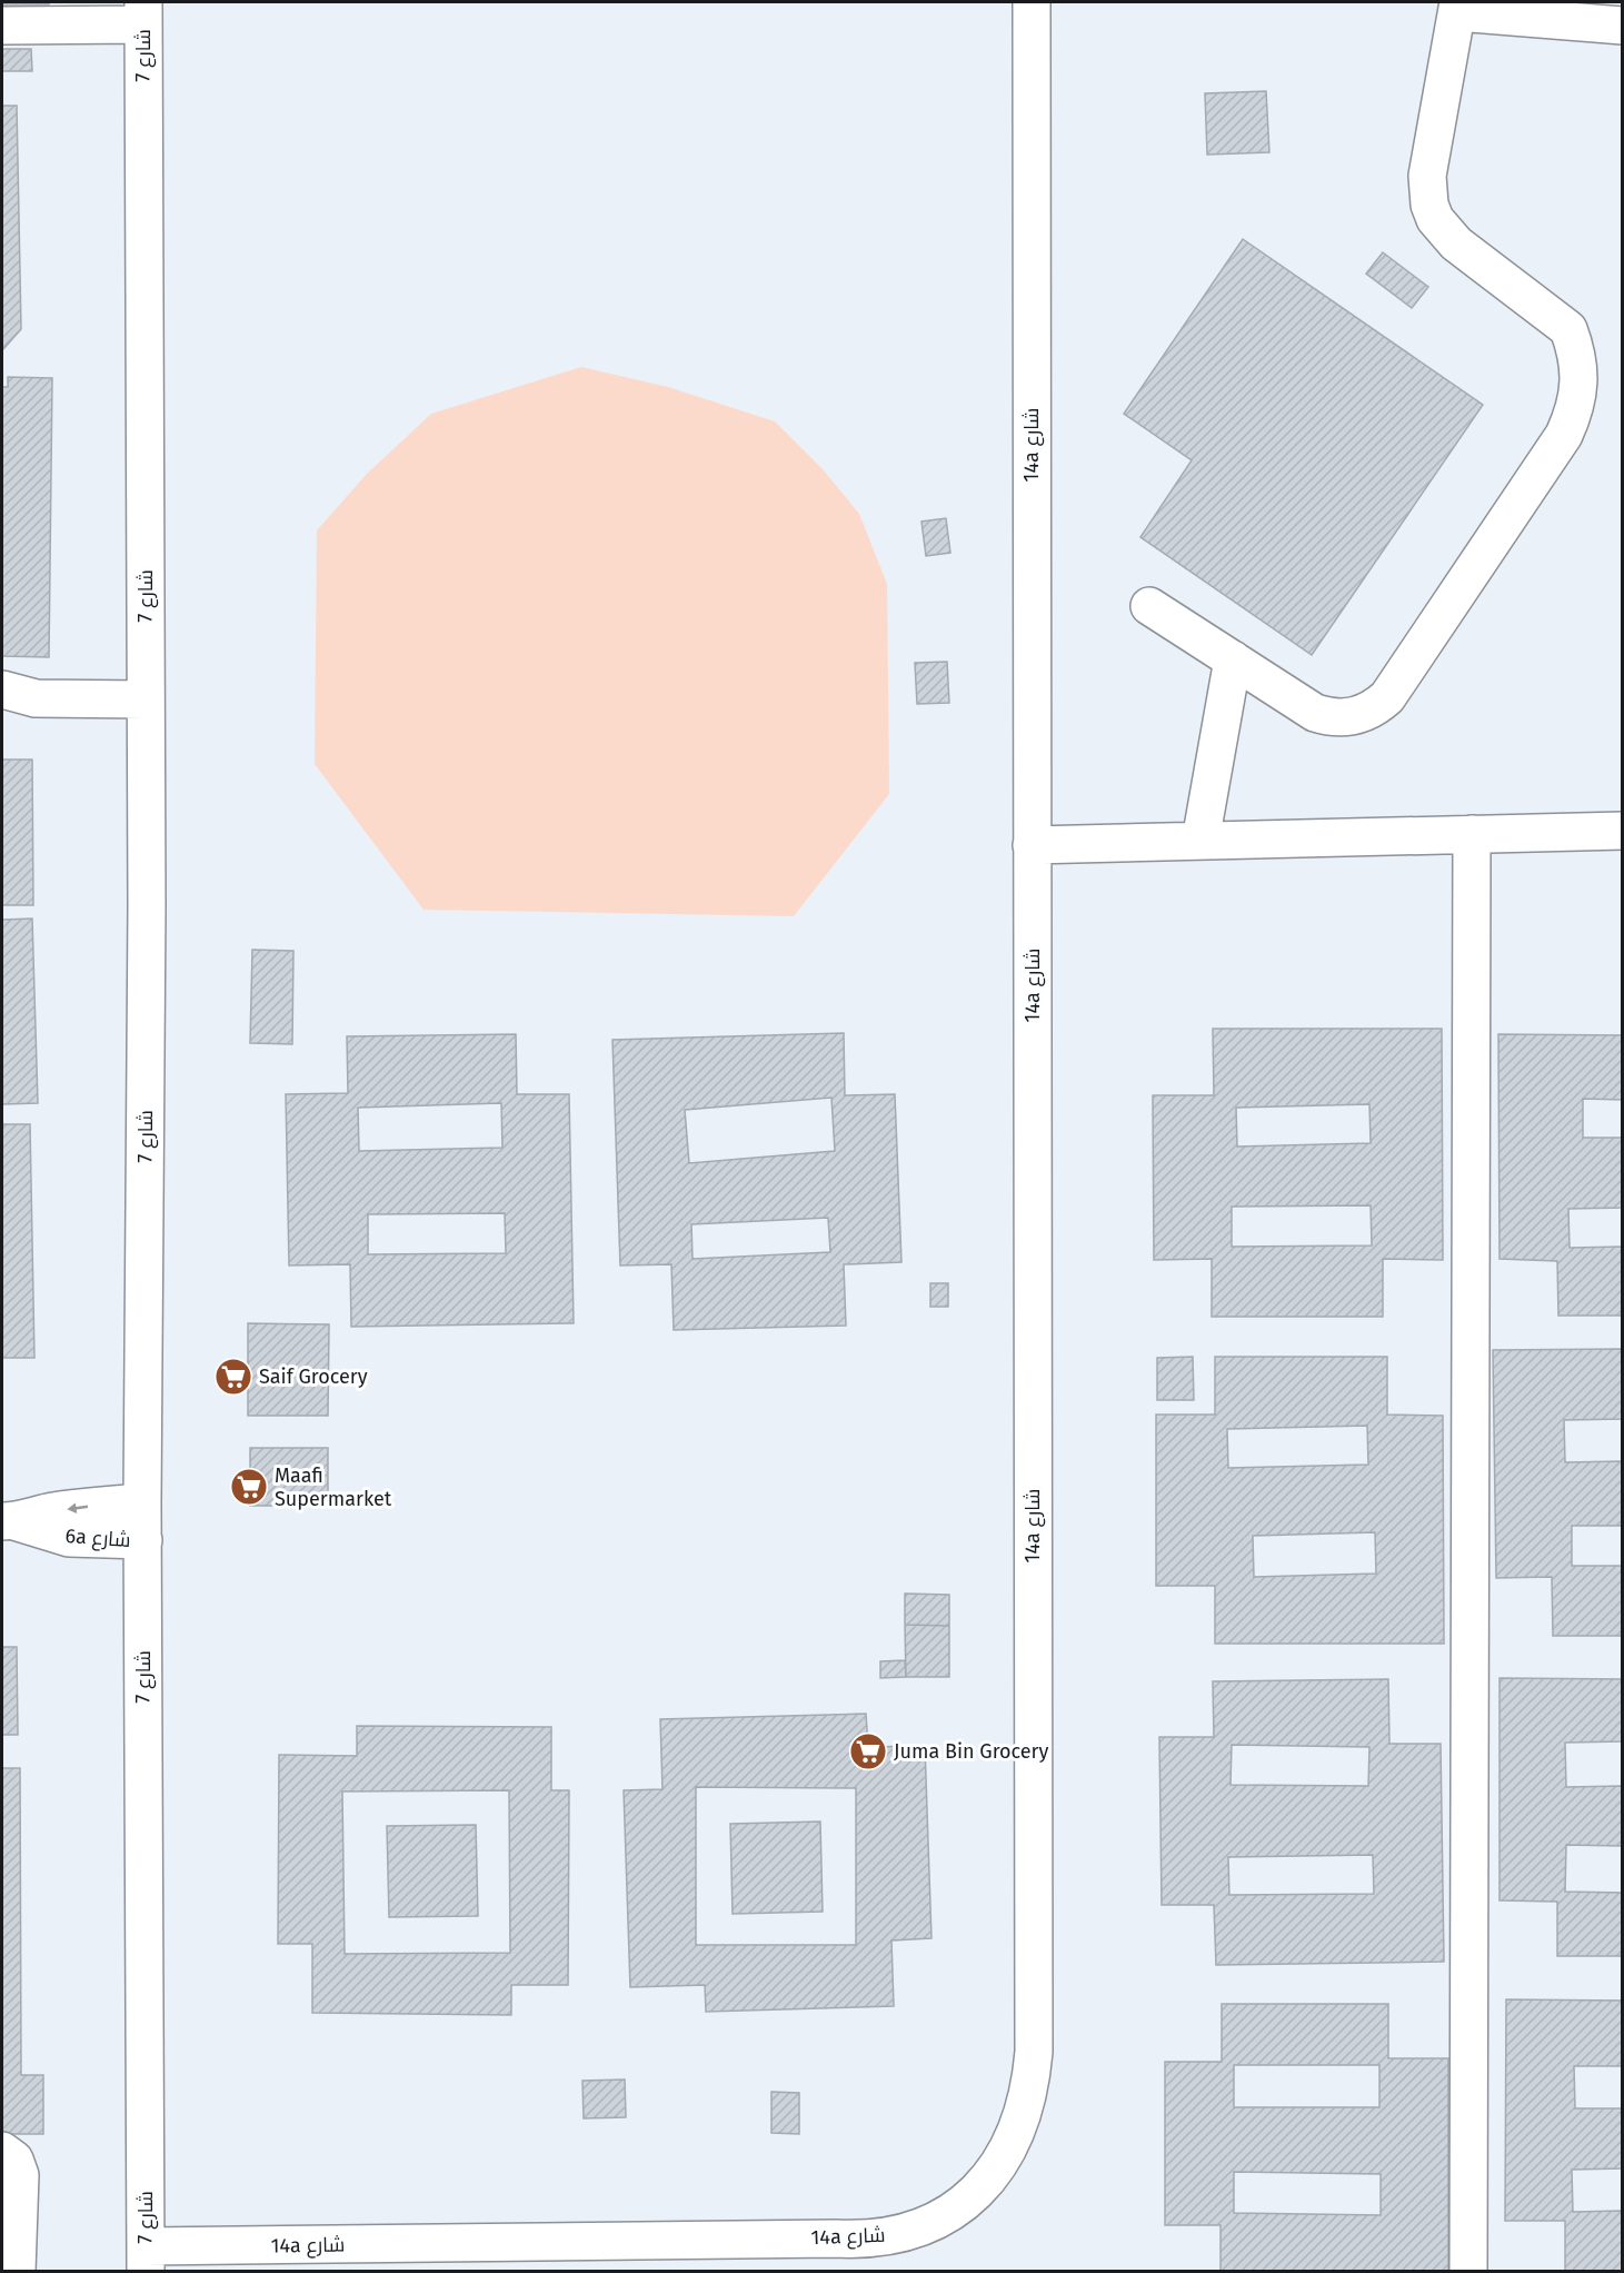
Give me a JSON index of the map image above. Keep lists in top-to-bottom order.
{
  "streets": {
    "street": ["شارع 7", "14a شارع", "6a شارع"]
  },
  "crossings": [
    ["شارع 7", "14a شارع"],
    ["شارع 7", "6a شارع"]
  ],
  "places": {
    "supermarket": ["Saif Grocery", "Maafi Supermarket", "Juma Bin Grocery"]
  }
}
